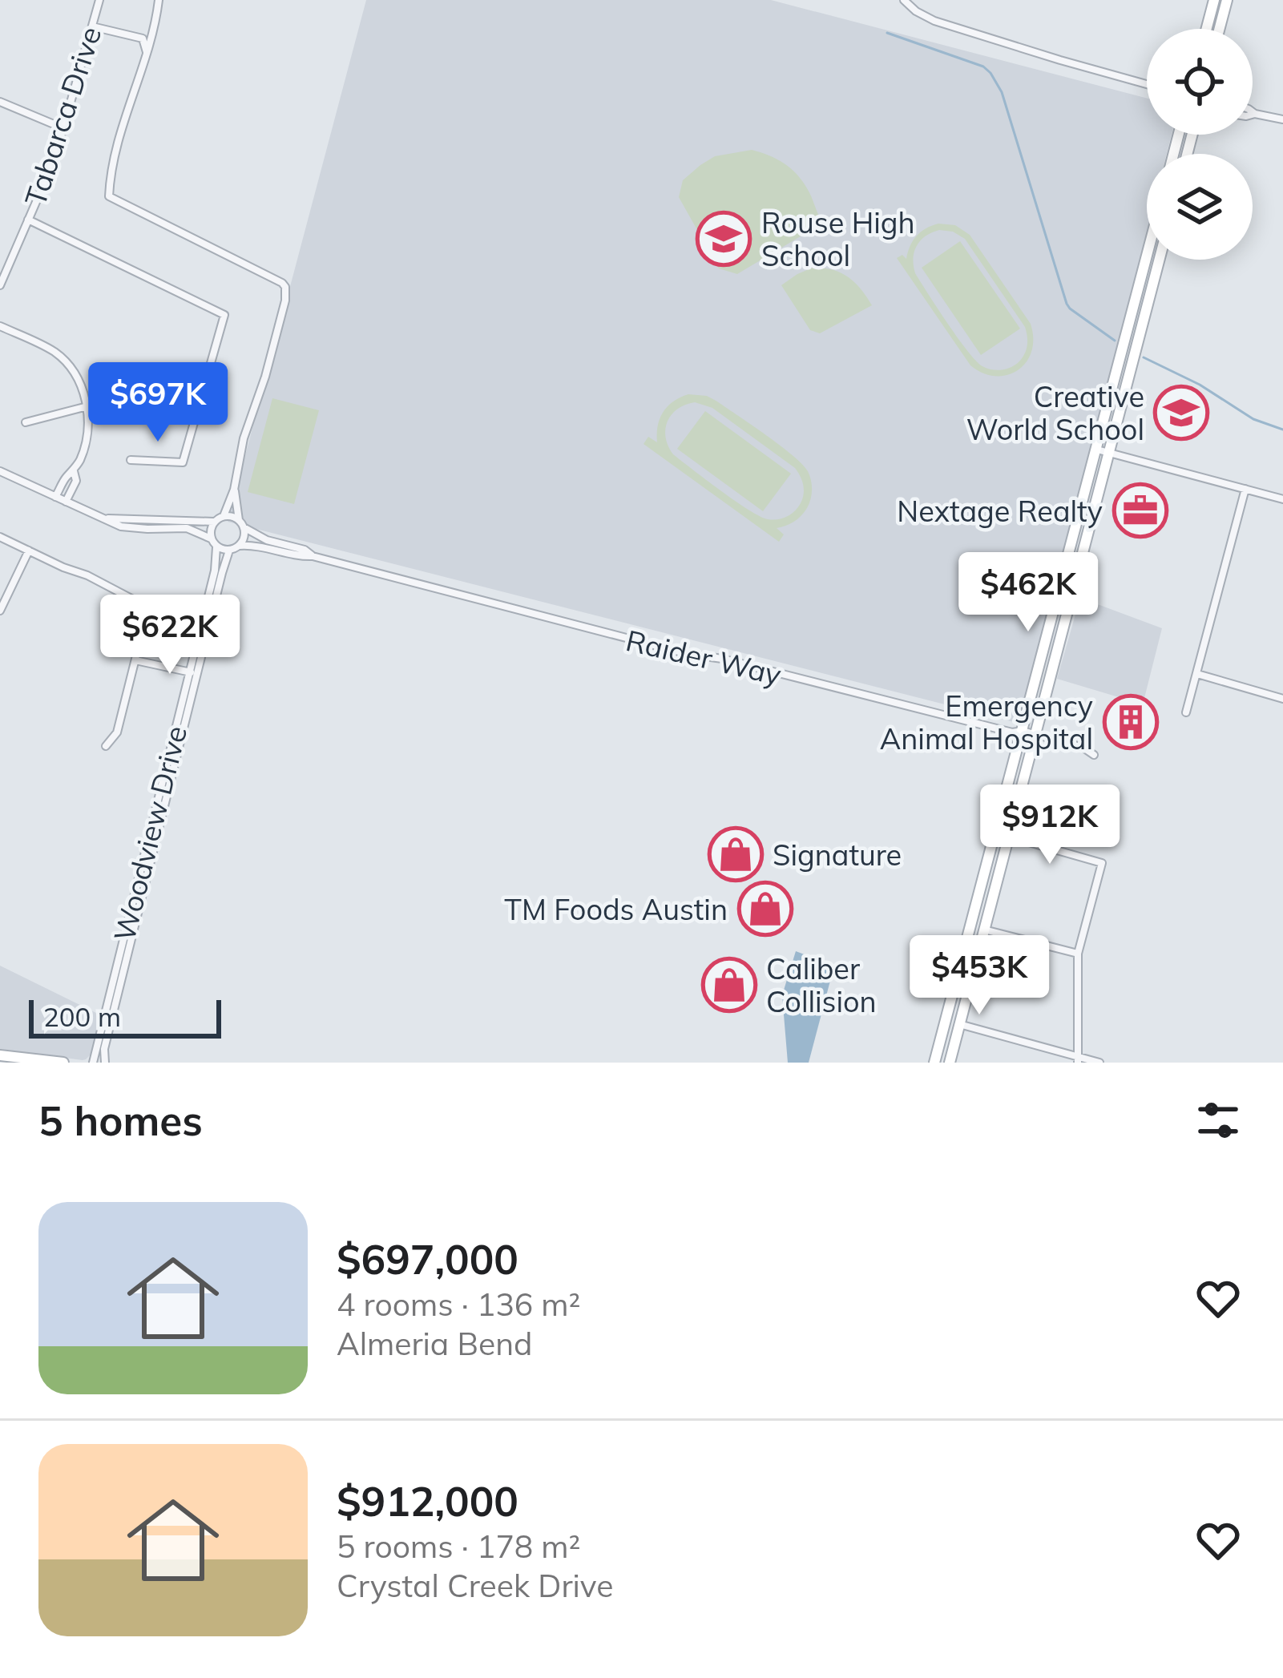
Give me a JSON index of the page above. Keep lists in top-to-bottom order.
{
  "streets": {
    "street": ["Tabarca Drive", "Raider Way", "Woodview Drive"]
  },
  "crossings": [
    ["Raider Way", "Woodview Drive"]
  ],
  "places": {
    "school or university": ["Rouse High School", "Creative World School"],
    "office": ["Nextage Realty"],
    "building": ["Emergency Animal Hospital"],
    "shop": ["Signature", "TM Foods Austin", "Caliber Collision"]
  },
  "scale_bar": "200 m",
  "page": {
    "price": [
      "$697K",
      "$462K",
      "$622K",
      "$912K",
      "$453K"
    ],
    "scale": "200 m",
    "heading": "5 homes",
    "list": [
      {
        "name": "$697,000",
        "note": "4 rooms · 136 m² · Almeria Bend"
      },
      {
        "name": "$912,000",
        "note": "5 rooms · 178 m² · Crystal Creek Drive"
      }
    ]
  }
}
